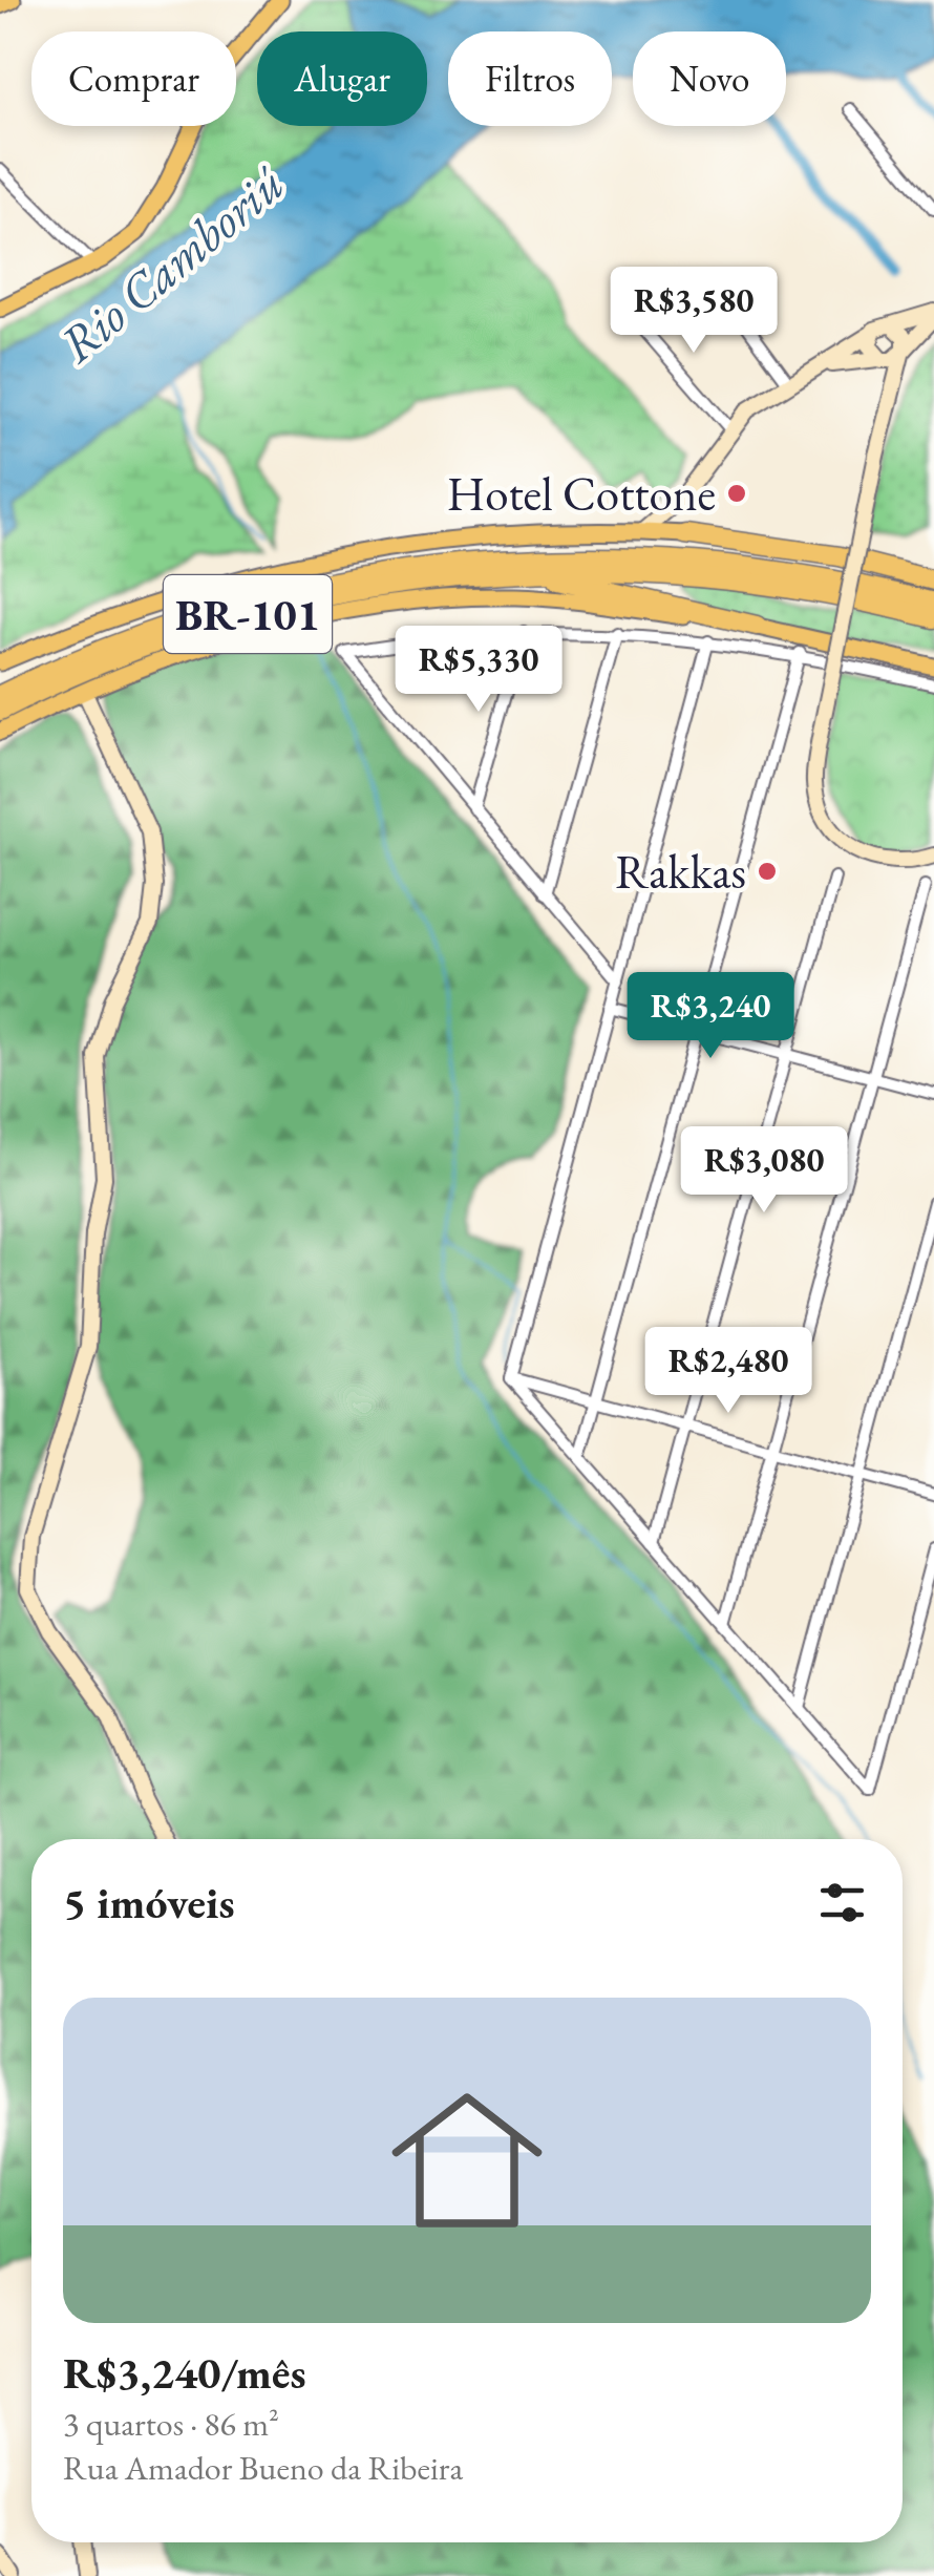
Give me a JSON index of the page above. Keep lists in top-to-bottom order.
{
  "streets": {
    "highway": ["BR-101"]
  },
  "water": ["Rio Camboriú"],
  "places": ["Hotel Cottone", "Rakkas"],
  "page": {
    "chip": [
      "Comprar",
      "Alugar",
      "Filtros",
      "Novo"
    ],
    "price": [
      "R$3,580",
      "R$5,330",
      "R$3,240",
      "R$3,080",
      "R$2,480"
    ],
    "heading": "5 imóveis",
    "list": [
      {
        "name": "R$3,240/mês",
        "note": "3 quartos · 86 m² · Rua Amador Bueno da Ribeira"
      }
    ]
  }
}
